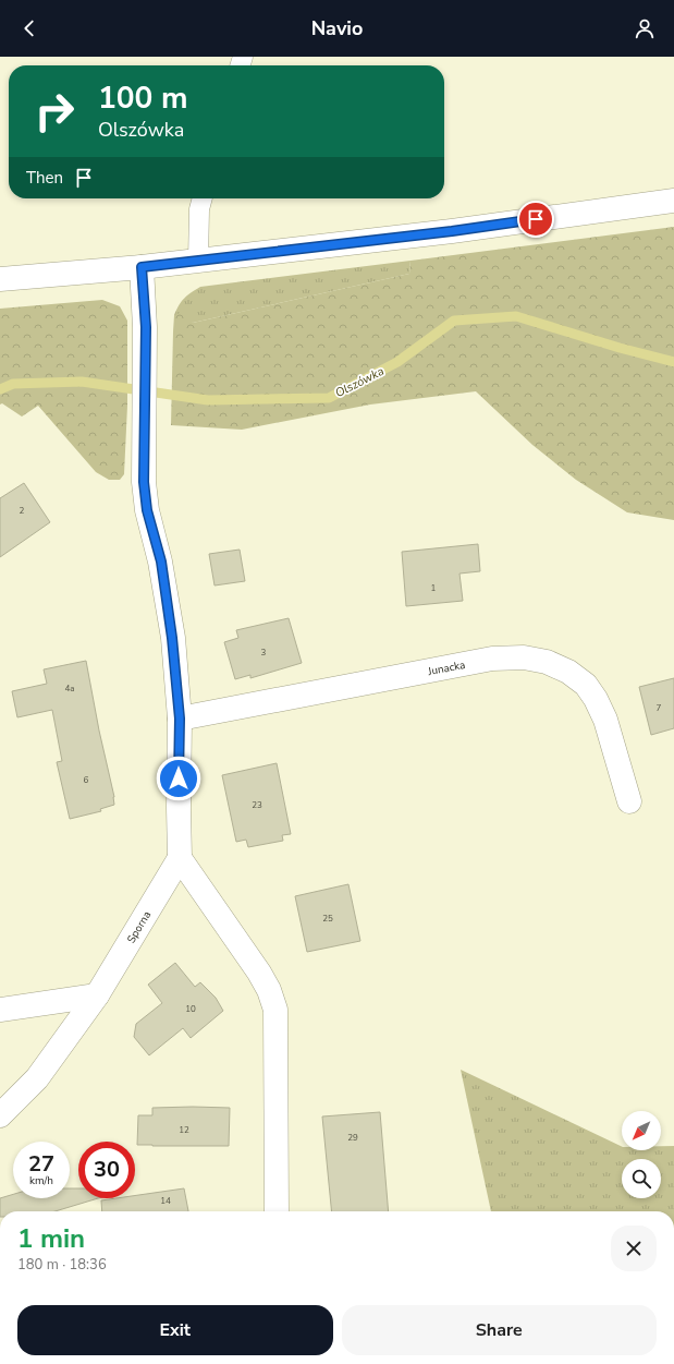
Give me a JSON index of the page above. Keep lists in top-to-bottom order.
{
  "streets": {
    "street": ["Junacka", "Sporna"]
  },
  "water": ["Olszówka"],
  "house_numbers": [
    "2",
    "1",
    "3",
    "4a",
    "7",
    "6",
    "23",
    "25",
    "10",
    "12",
    "29",
    "14"
  ],
  "north": "bottom left",
  "page": {
    "header": "Navio",
    "turn": ["100 m", "Olszówka"],
    "then": "Then",
    "speed": "27 km/h",
    "limit": "30",
    "heading": ["1 min", "180 m · 18:36"],
    "buttons": ["Exit", "Share"]
  }
}
